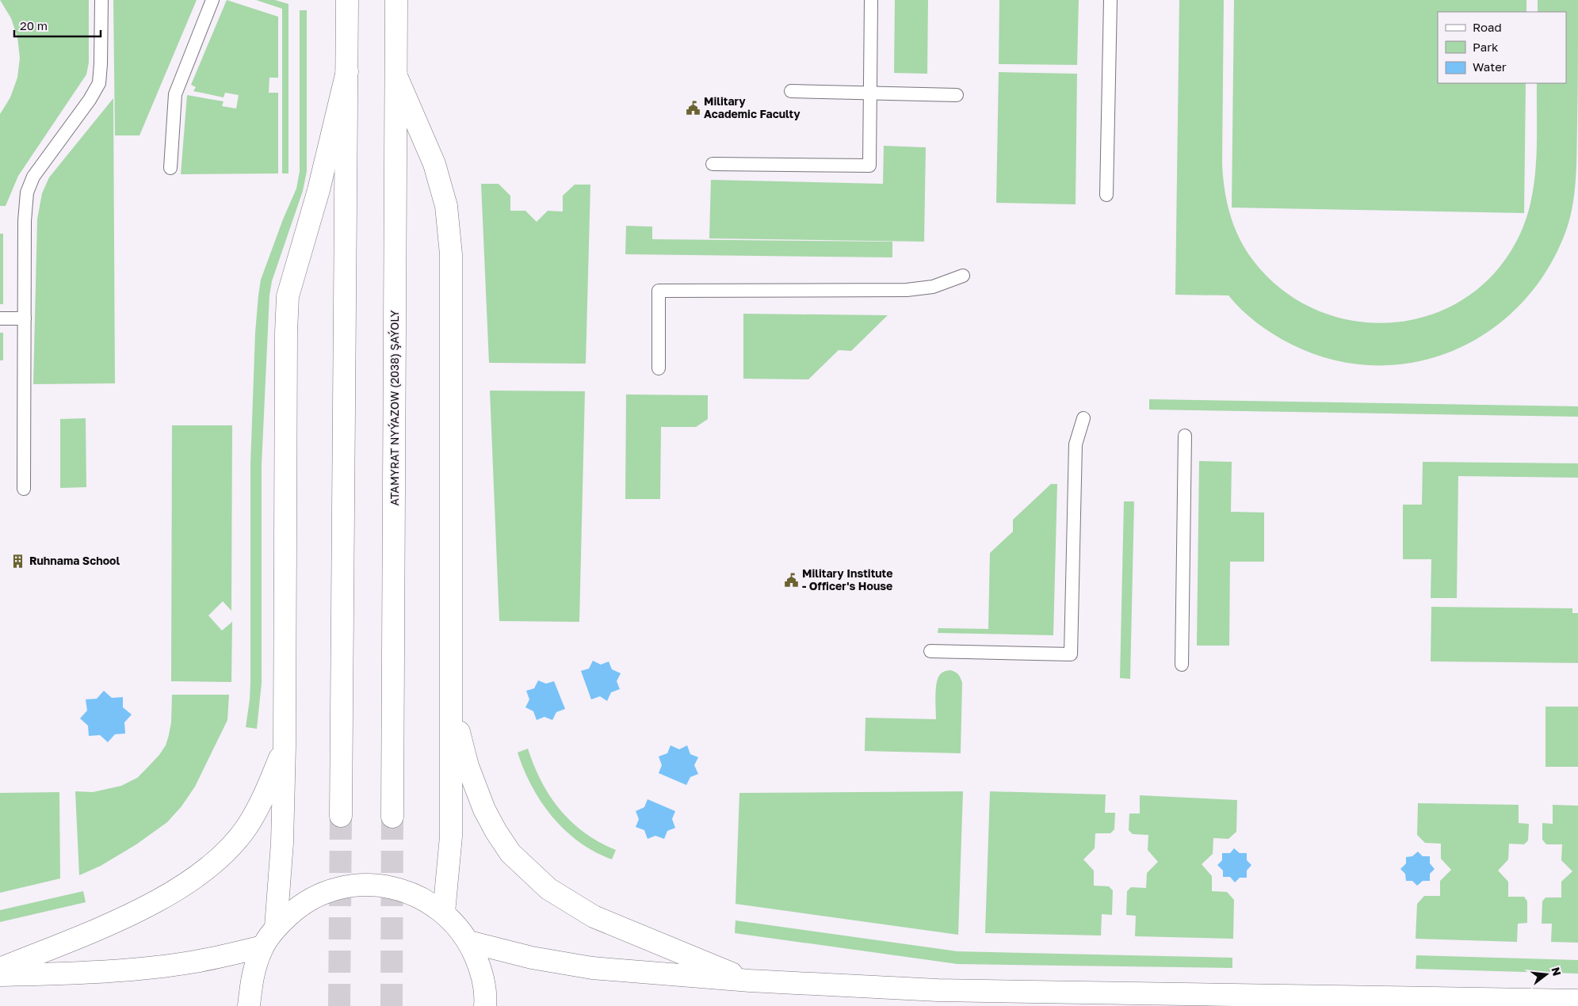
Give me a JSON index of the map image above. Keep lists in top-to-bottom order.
{
  "streets": {
    "main road": ["ATAMYRAT NYÝAZOW (2038) ŞAÝOLY"]
  },
  "places": {
    "public building": ["Military Academic Faculty", "Military Institute - Officer's House"],
    "building": ["Ruhnama School"]
  },
  "legend": ["Road", "Park", "Water"],
  "scale_bar": "20 m",
  "north": "right"
}
